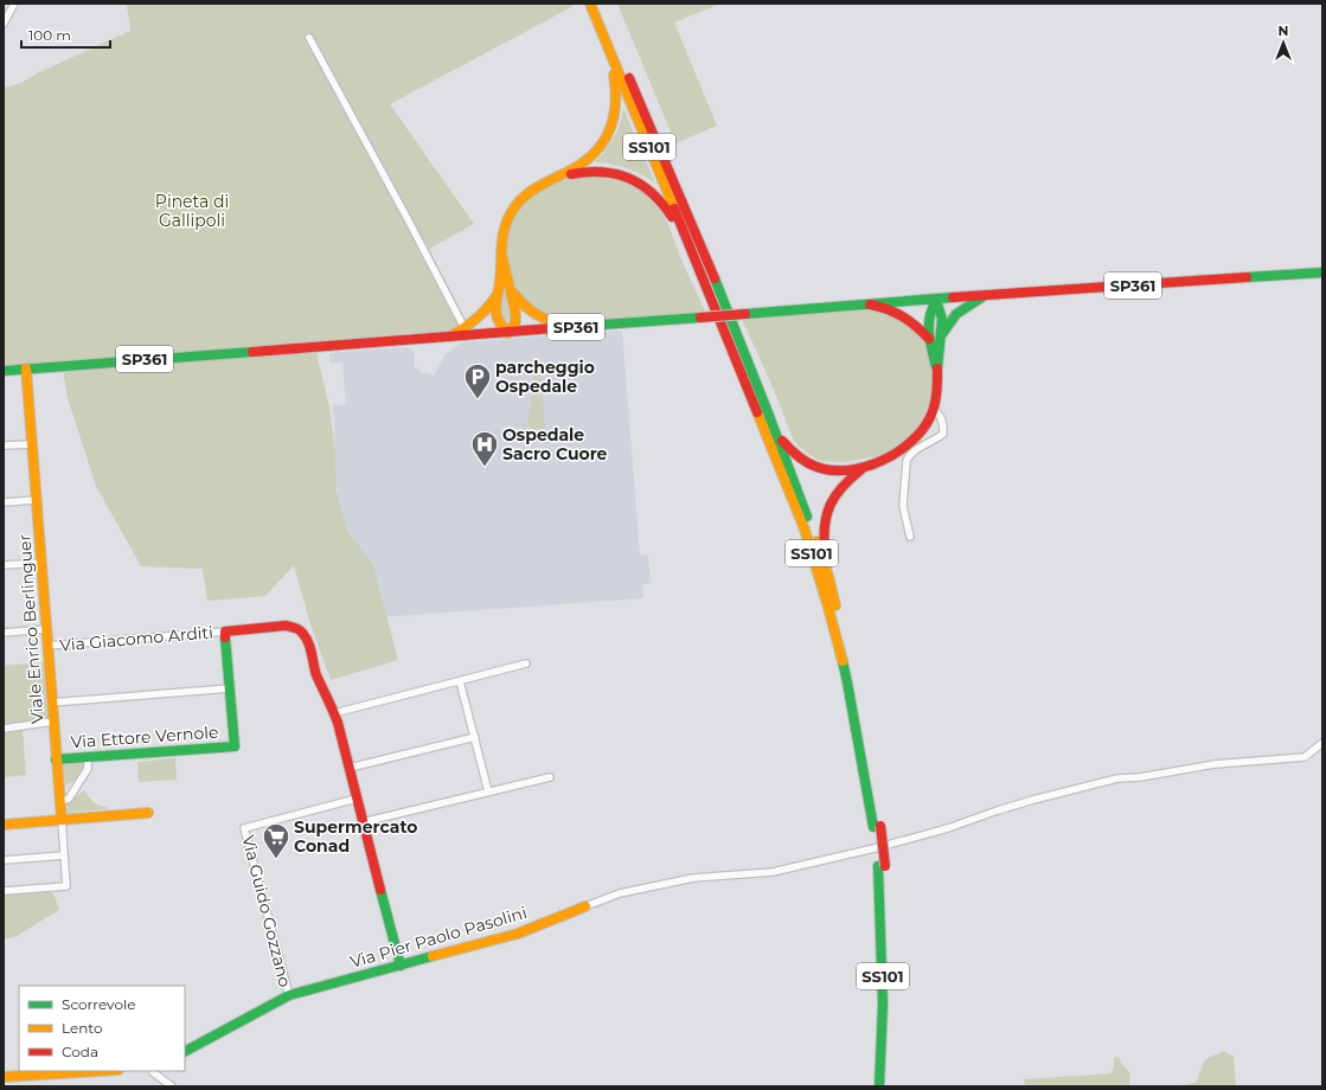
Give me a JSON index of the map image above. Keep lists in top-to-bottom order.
{
  "streets": {
    "main road": [
      "SS101",
      "SP361",
      "Viale Enrico Berlinguer",
      "Via Ettore Vernole",
      "Via Pier Paolo Pasolini"
    ],
    "street": ["Via Giacomo Arditi", "Via Guido Gozzano"]
  },
  "crossings": [
    ["SP361", "Viale Enrico Berlinguer"],
    ["Viale Enrico Berlinguer", "Via Giacomo Arditi"],
    ["Viale Enrico Berlinguer", "Via Ettore Vernole"],
    ["Via Guido Gozzano", "Via Pier Paolo Pasolini"]
  ],
  "parks": ["Pineta di Gallipoli"],
  "places": {
    "parking": ["parcheggio Ospedale"],
    "hospital": ["Ospedale Sacro Cuore"],
    "supermarket": ["Supermercato Conad"]
  },
  "legend": ["Scorrevole", "Lento", "Coda"],
  "scale_bar": "100 m",
  "north": "top"
}
